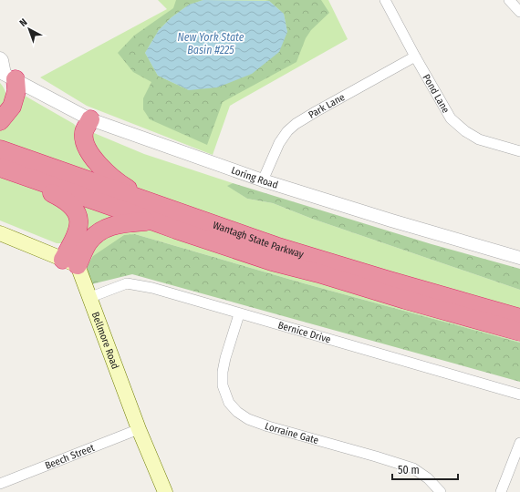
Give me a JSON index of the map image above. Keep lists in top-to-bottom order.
{
  "streets": {
    "highway": ["Wantagh State Parkway"],
    "main road": ["Bellmore Road"],
    "street": [
      "Pond Lane",
      "Park Lane",
      "Loring Road",
      "Bernice Drive",
      "Lorraine Gate",
      "Beech Street"
    ]
  },
  "crossings": [
    ["Pond Lane", "Park Lane"],
    ["Park Lane", "Loring Road"],
    ["Bernice Drive", "Bellmore Road"],
    ["Bernice Drive", "Lorraine Gate"],
    ["Bellmore Road", "Beech Street"]
  ],
  "water": ["New York State Basin #225"],
  "scale_bar": "50 m",
  "north": "top left"
}
